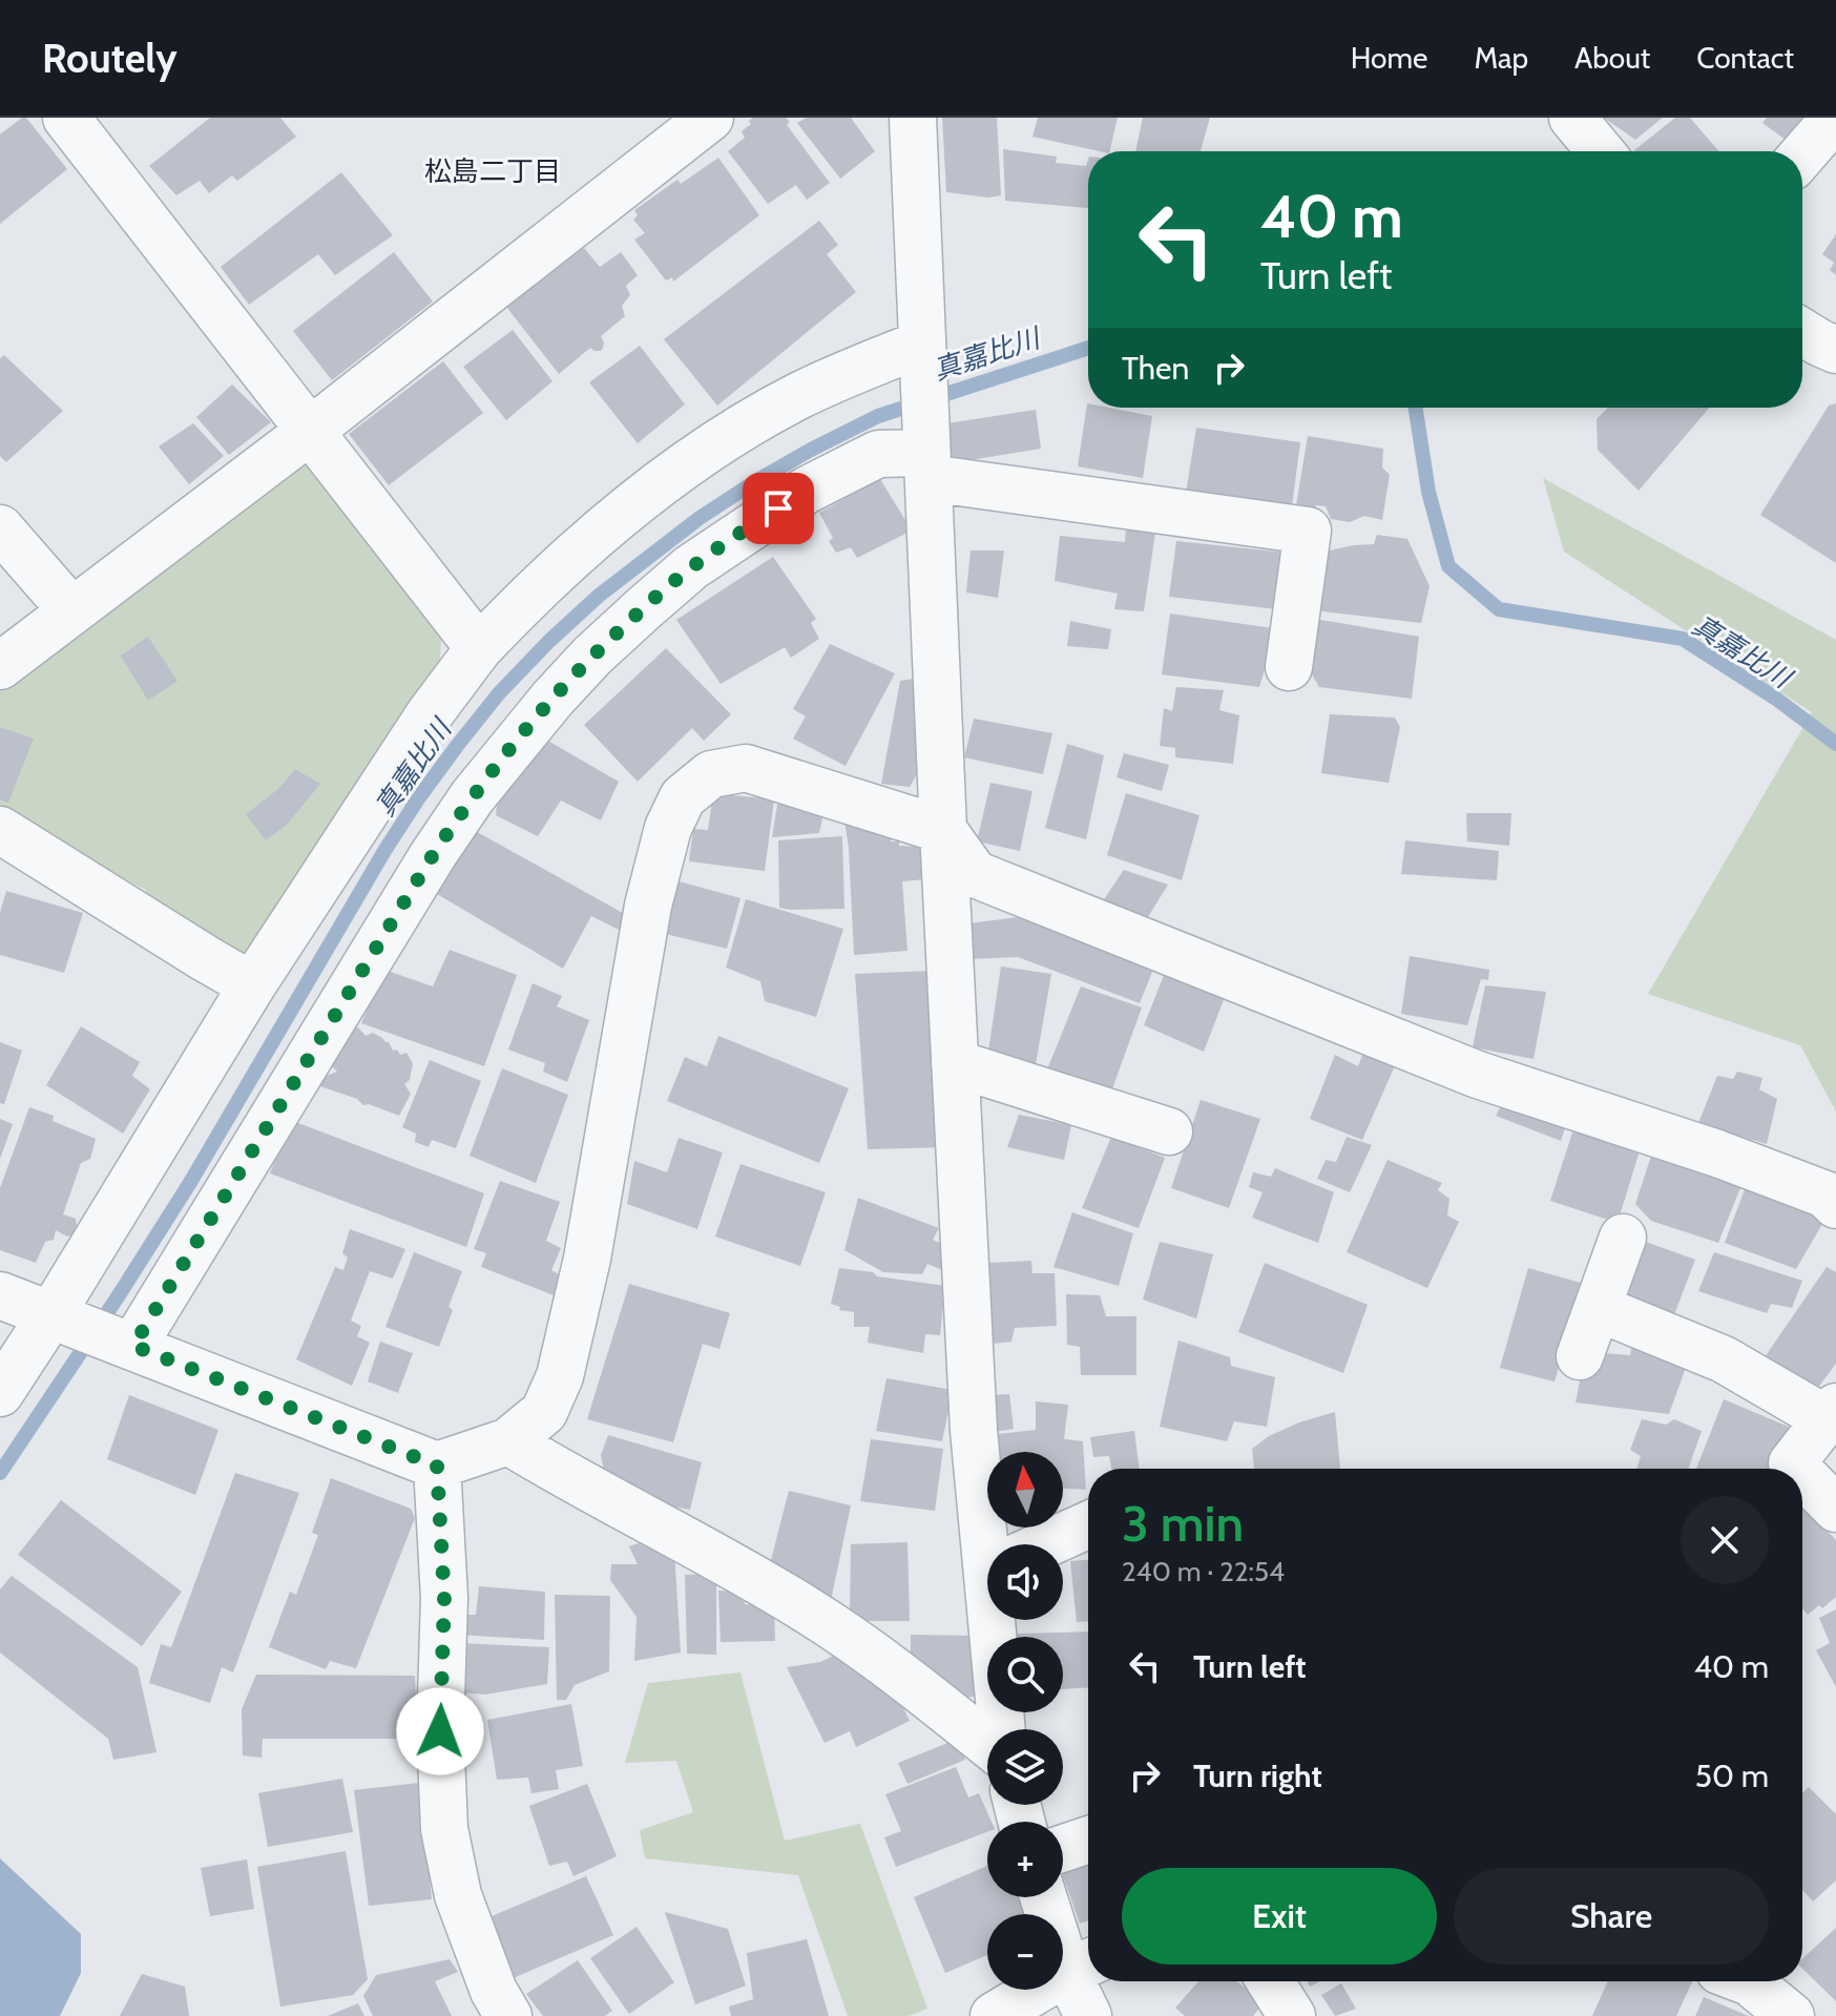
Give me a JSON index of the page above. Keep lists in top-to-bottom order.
{
  "districts": ["松島二丁目"],
  "water": ["真嘉比川"],
  "north": "top",
  "page": {
    "header": "Routely",
    "nav": [
      "Home",
      "Map",
      "About",
      "Contact"
    ],
    "turn": ["40 m", "Turn left"],
    "then": "Then",
    "map_buttons": ["+", "−"],
    "heading": ["3 min", "240 m · 22:54"],
    "list": [
      {
        "name": "Turn left",
        "value": "40 m"
      },
      {
        "name": "Turn right",
        "value": "50 m"
      }
    ],
    "buttons": ["Exit", "Share"]
  }
}
